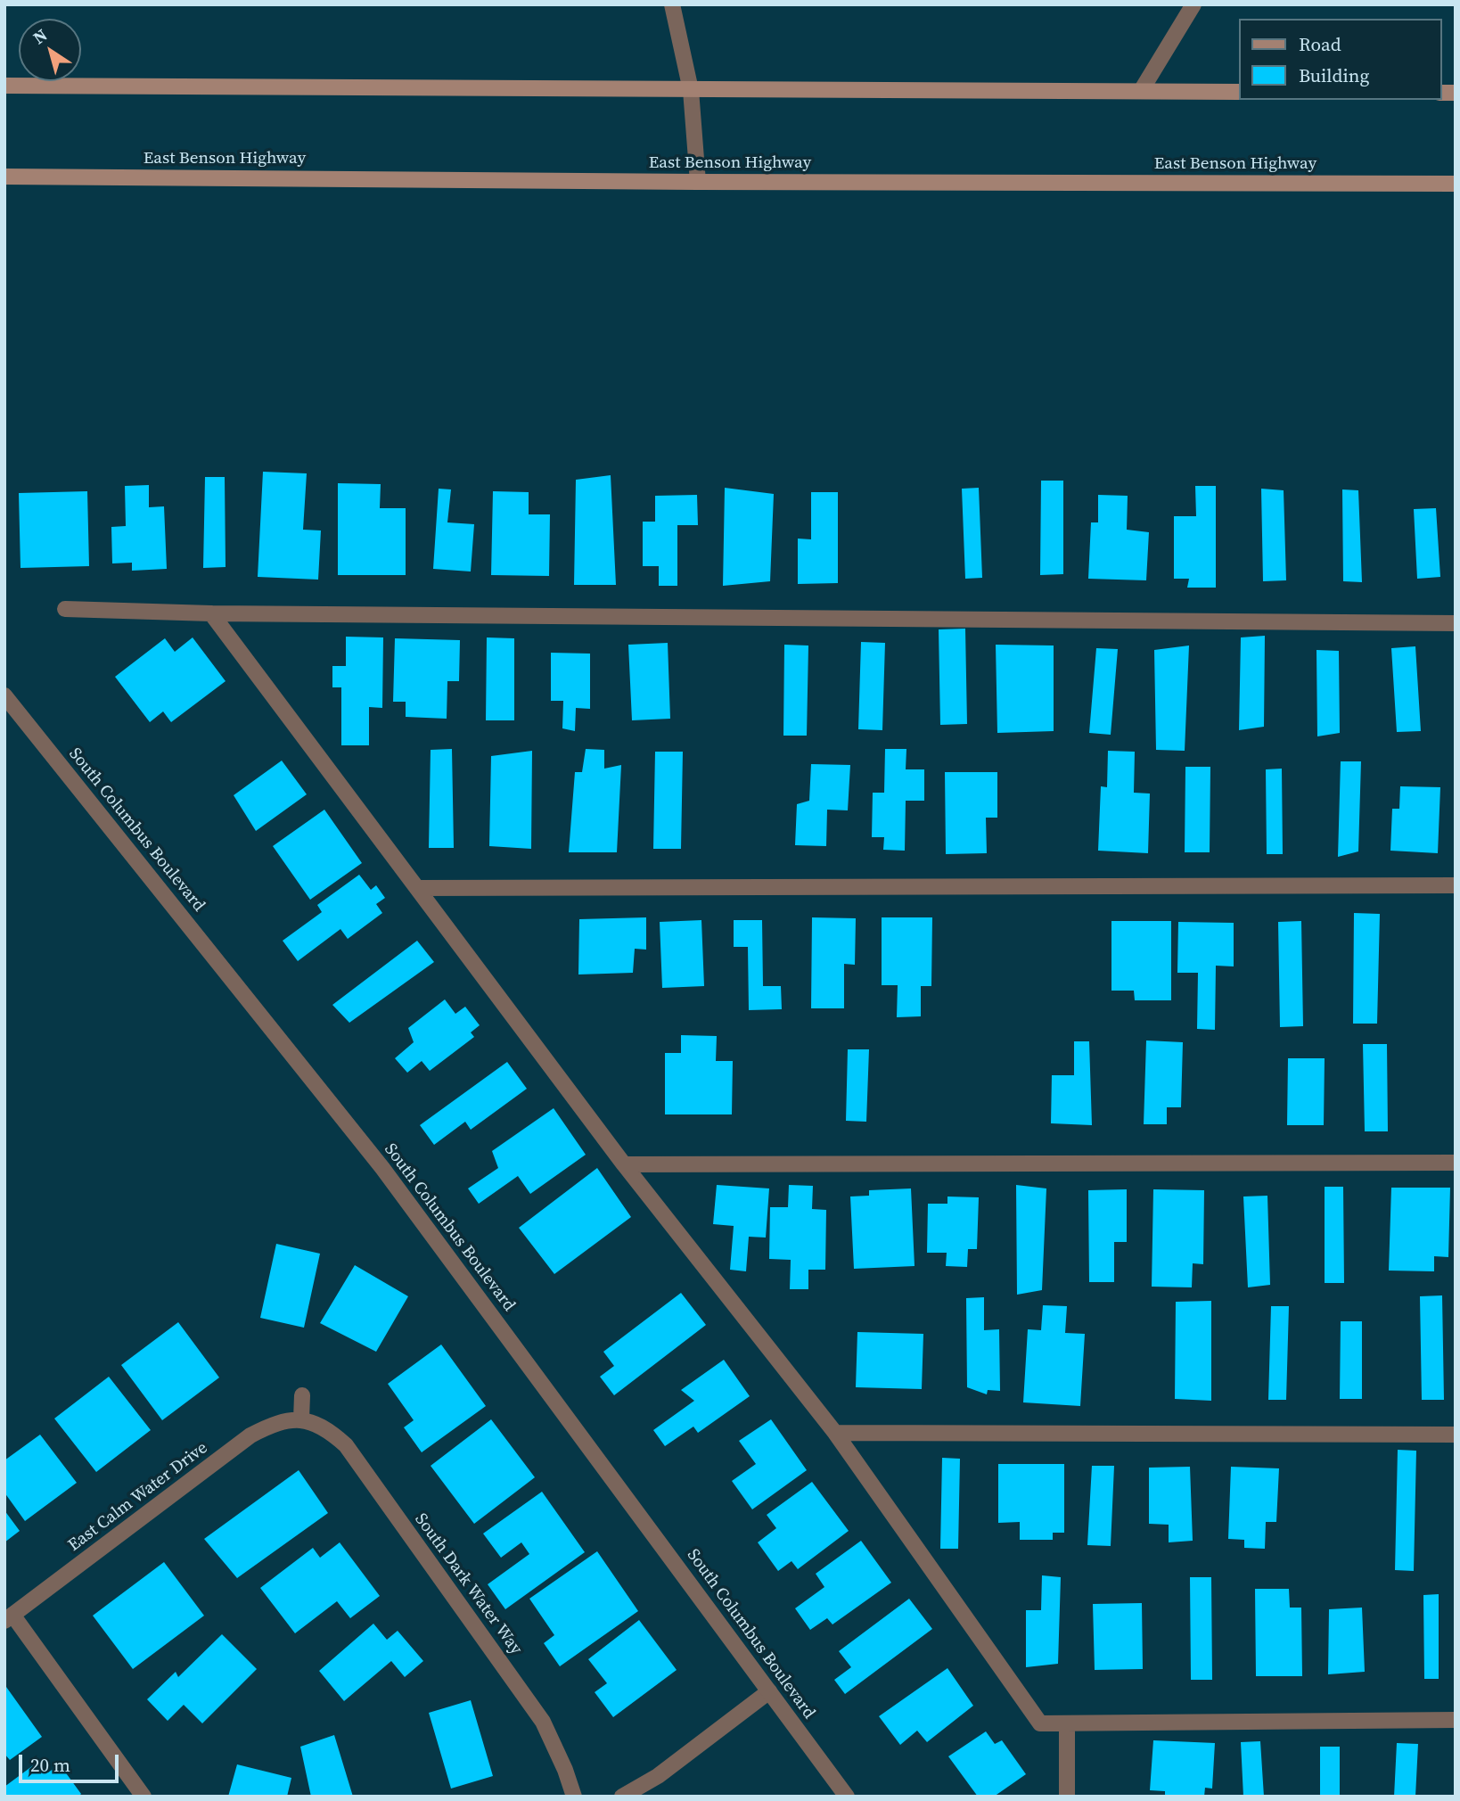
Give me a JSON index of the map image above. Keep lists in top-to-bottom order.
{
  "streets": {
    "main road": ["East Benson Highway"],
    "street": ["South Columbus Boulevard", "East Calm Water Drive", "South Dark Water Way"]
  },
  "crossings": [
    ["East Calm Water Drive", "South Dark Water Way"]
  ],
  "legend": ["Road", "Building"],
  "scale_bar": "20 m",
  "north": "top left"
}
